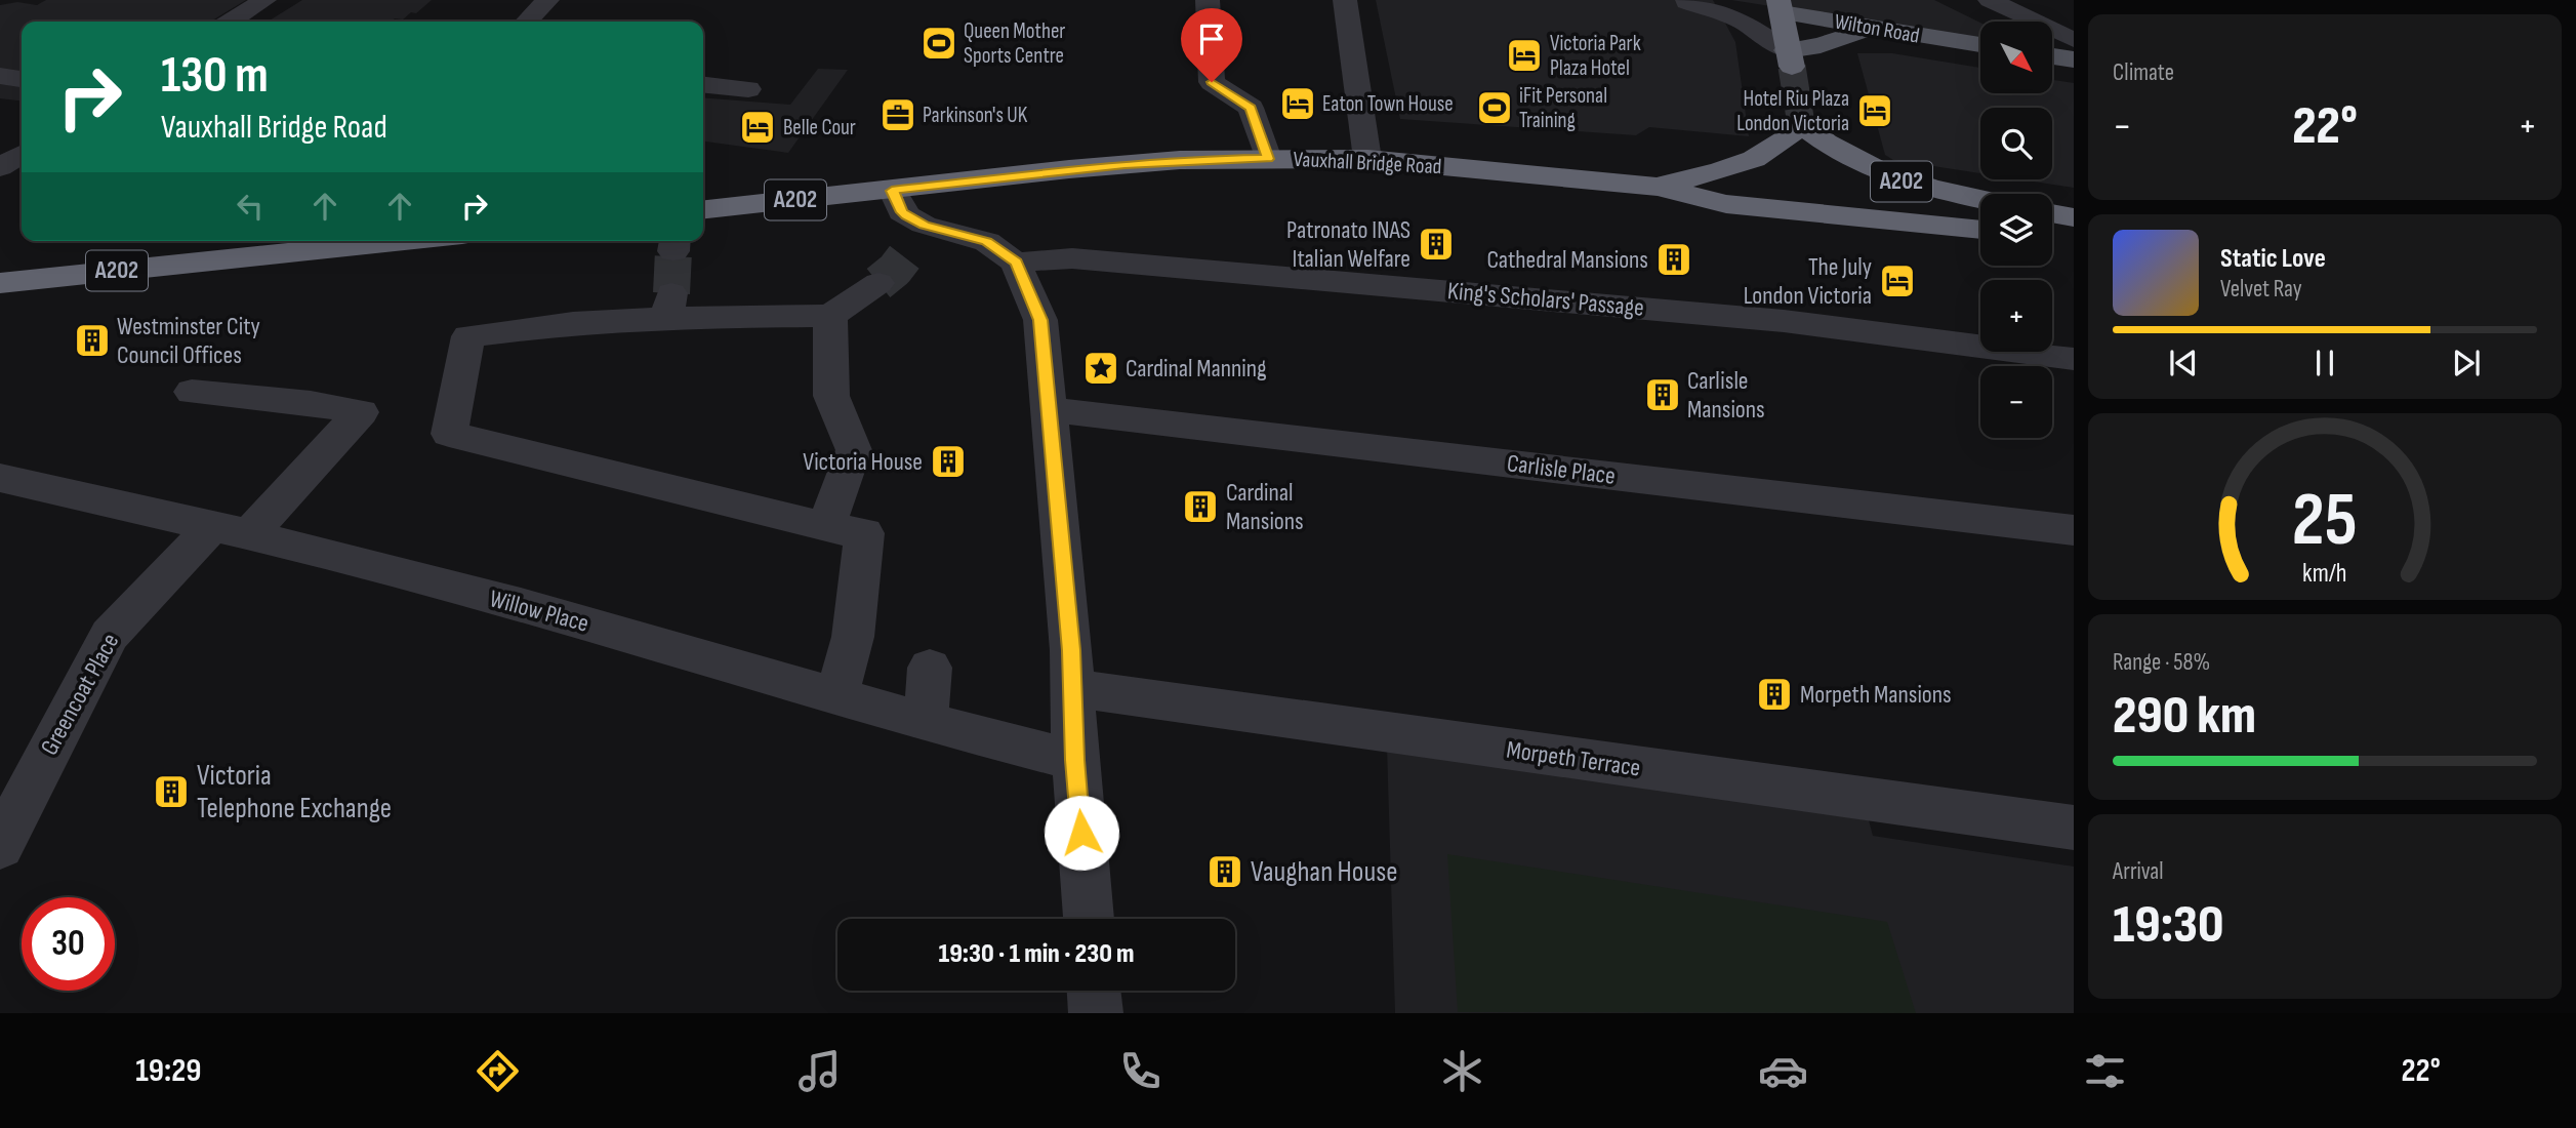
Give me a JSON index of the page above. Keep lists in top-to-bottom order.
{
  "streets": {
    "highway": ["Vauxhall Bridge Road", "A202"],
    "main road": ["Wilton Road"],
    "street": [
      "King's Scholars' Passage",
      "Carlisle Place",
      "Willow Place",
      "Greencoat Place",
      "Morpeth Terrace"
    ]
  },
  "crossings": [
    ["Vauxhall Bridge Road", "A202"],
    ["Willow Place", "Greencoat Place"]
  ],
  "places": {
    "sports": ["Queen Mother Sports Centre", "iFit Personal Training"],
    "hotel": [
      "Victoria Park Plaza Hotel",
      "Eaton Town House",
      "Hotel Riu Plaza London Victoria",
      "Belle Cour",
      "The July London Victoria"
    ],
    "office": ["Parkinson's UK"],
    "building": [
      "Patronato INAS Italian Welfare",
      "Cathedral Mansions",
      "Westminster City Council Offices",
      "Carlisle Mansions",
      "Victoria House",
      "Cardinal Mansions",
      "Morpeth Mansions",
      "Victoria Telephone Exchange",
      "Vaughan House"
    ],
    "place": ["Cardinal Manning"]
  },
  "north": "bottom right",
  "page": {
    "tile": [
      "Climate",
      ["Range · 58%", "290 km"],
      ["Arrival", "19:30"]
    ],
    "map_buttons": ["+", "−"],
    "turn": ["130 m", "Vauxhall Bridge Road"],
    "heat": ["−", "22°", "+"],
    "song": ["Static Love", "Velvet Ray"],
    "limit": "30",
    "trip": "19:30 · 1 min · 230 m",
    "tabs": ["19:29", "22°"],
    "gauge": ["25", "km/h"]
  }
}
